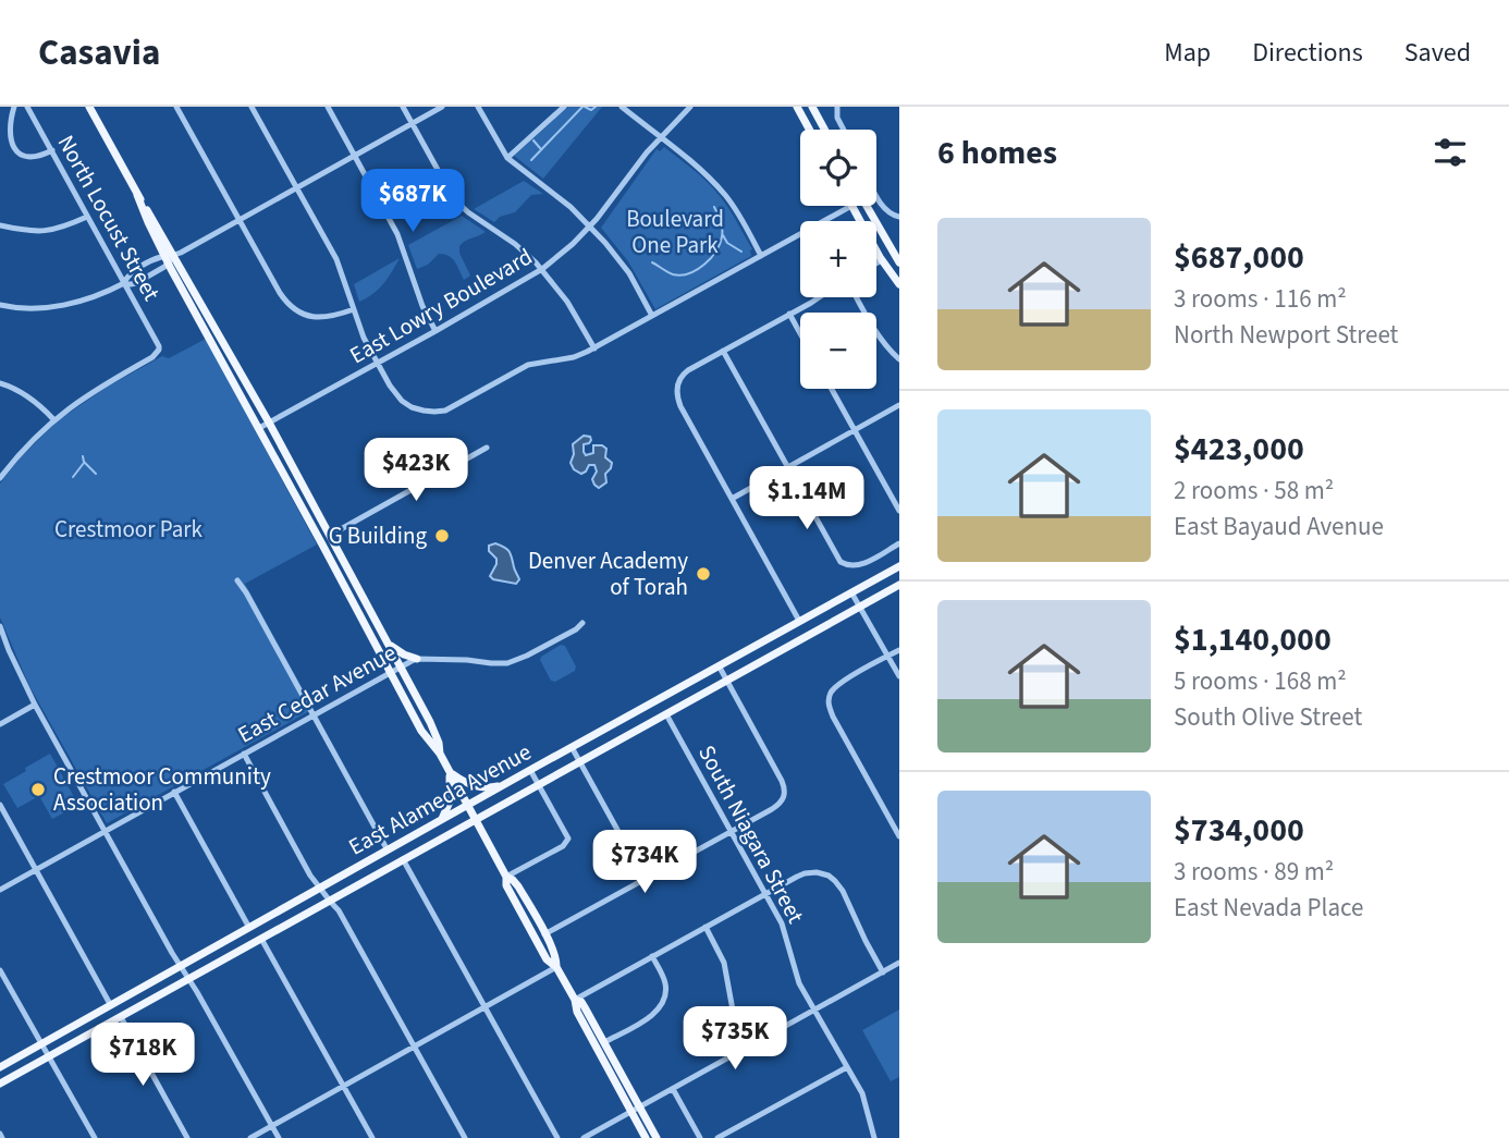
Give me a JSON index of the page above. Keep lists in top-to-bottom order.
{
  "streets": {
    "main road": ["East Alameda Avenue"],
    "street": [
      "North Locust Street",
      "East Lowry Boulevard",
      "East Cedar Avenue",
      "South Niagara Street"
    ]
  },
  "crossings": [
    ["East Alameda Avenue", "South Niagara Street"]
  ],
  "parks": ["Boulevard One Park", "Crestmoor Park"],
  "places": ["G Building", "Denver Academy of Torah", "Crestmoor Community Association"],
  "page": {
    "header": "Casavia",
    "nav": ["Map", "Directions", "Saved"],
    "heading": "6 homes",
    "map_buttons": ["+", "−"],
    "price": [
      "$687K",
      "$423K",
      "$1.14M",
      "$734K",
      "$735K",
      "$718K"
    ],
    "list": [
      {
        "name": "$687,000",
        "note": "3 rooms · 116 m² · North Newport Street"
      },
      {
        "name": "$423,000",
        "note": "2 rooms · 58 m² · East Bayaud Avenue"
      },
      {
        "name": "$1,140,000",
        "note": "5 rooms · 168 m² · South Olive Street"
      },
      {
        "name": "$734,000",
        "note": "3 rooms · 89 m² · East Nevada Place"
      }
    ]
  }
}
